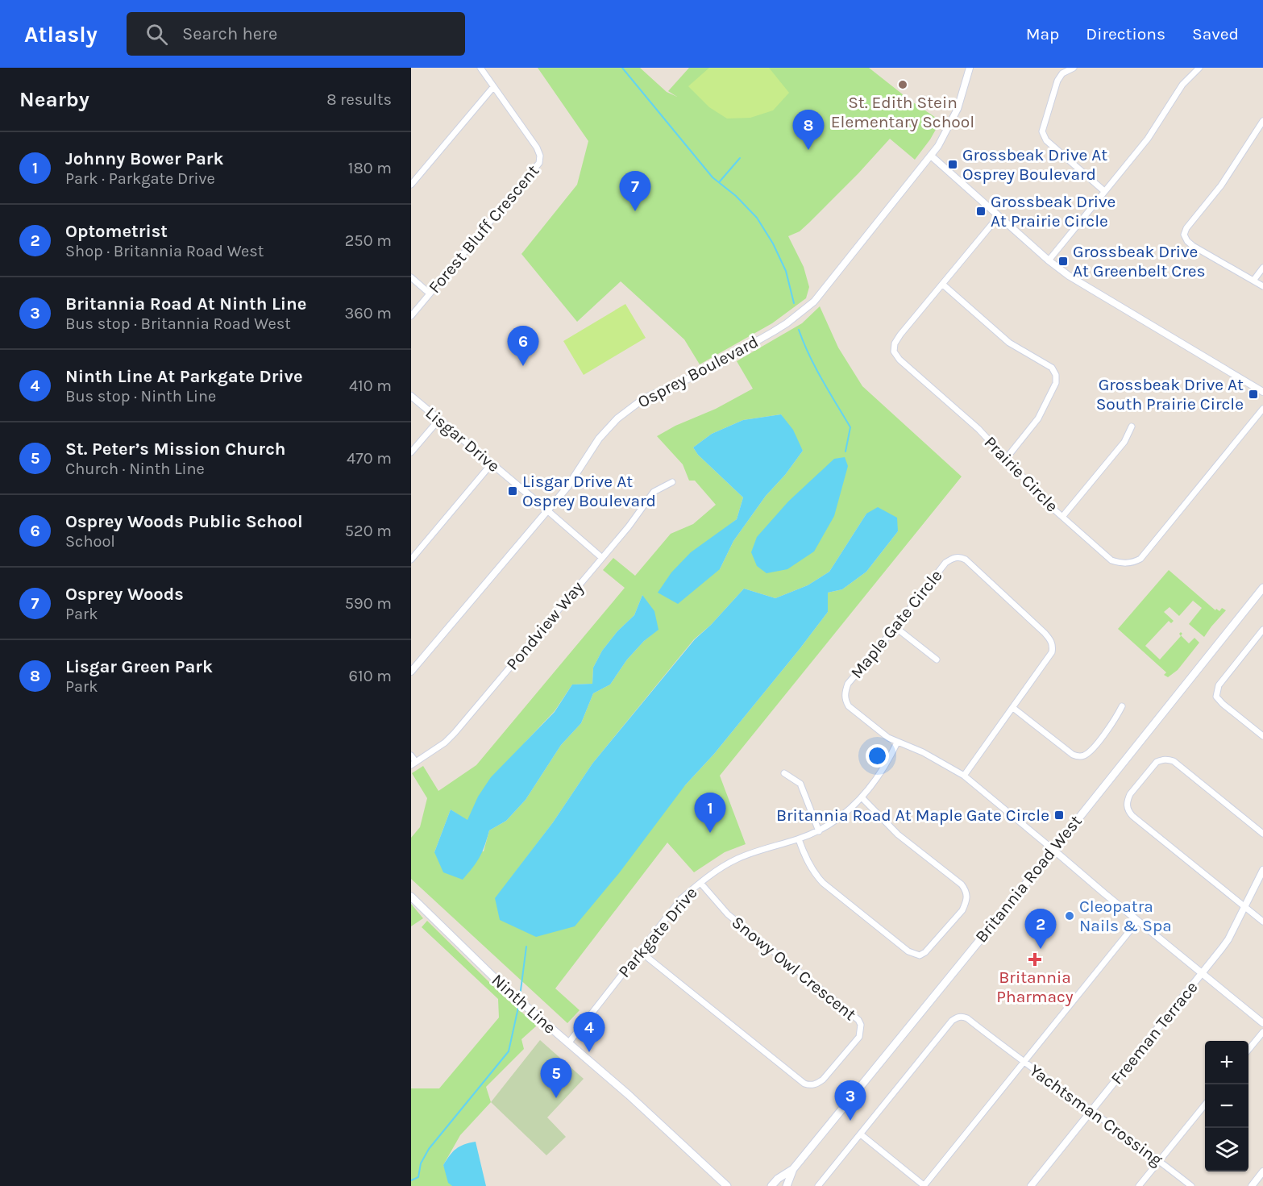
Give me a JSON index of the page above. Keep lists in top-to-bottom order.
{
  "streets": {
    "main road": ["Britannia Road West", "Ninth Line"],
    "street": [
      "Forest Bluff Crescent",
      "Osprey Boulevard",
      "Lisgar Drive",
      "Prairie Circle",
      "Maple Gate Circle",
      "Pondview Way",
      "Parkgate Drive",
      "Snowy Owl Crescent",
      "Freeman Terrace",
      "Yachtsman Crossing"
    ]
  },
  "crossings": [
    ["Osprey Boulevard", "Lisgar Drive"],
    ["Lisgar Drive", "Pondview Way"],
    ["Maple Gate Circle", "Britannia Road West"],
    ["Maple Gate Circle", "Parkgate Drive"],
    ["Parkgate Drive", "Snowy Owl Crescent"],
    ["Parkgate Drive", "Ninth Line"],
    ["Freeman Terrace", "Yachtsman Crossing"]
  ],
  "places": {
    "other": ["St. Edith Stein Elementary School", "Cleopatra Nails & Spa"],
    "transit": [
      "Grossbeak Drive At Osprey Boulevard",
      "Grossbeak Drive At Prairie Circle",
      "Grossbeak Drive At Greenbelt Cres",
      "Grossbeak Drive At South Prairie Circle",
      "Lisgar Drive At Osprey Boulevard",
      "Britannia Road At Maple Gate Circle"
    ],
    "health": ["Britannia Pharmacy"]
  },
  "page": {
    "header": "Atlasly",
    "search": "Search here",
    "nav": ["Map", "Directions", "Saved"],
    "heading": ["Nearby", "8 results"],
    "pins": [
      "8",
      "7",
      "6",
      "1",
      "2",
      "4",
      "5",
      "3"
    ],
    "list": [
      {
        "mark": "1",
        "name": "Johnny Bower Park",
        "note": "Park · Parkgate Drive",
        "value": "180 m"
      },
      {
        "mark": "2",
        "name": "Optometrist",
        "note": "Shop · Britannia Road West",
        "value": "250 m"
      },
      {
        "mark": "3",
        "name": "Britannia Road At Ninth Line",
        "note": "Bus stop · Britannia Road West",
        "value": "360 m"
      },
      {
        "mark": "4",
        "name": "Ninth Line At Parkgate Drive",
        "note": "Bus stop · Ninth Line",
        "value": "410 m"
      },
      {
        "mark": "5",
        "name": "St. Peter’s Mission Church",
        "note": "Church · Ninth Line",
        "value": "470 m"
      },
      {
        "mark": "6",
        "name": "Osprey Woods Public School",
        "note": "School",
        "value": "520 m"
      },
      {
        "mark": "7",
        "name": "Osprey Woods",
        "note": "Park",
        "value": "590 m"
      },
      {
        "mark": "8",
        "name": "Lisgar Green Park",
        "note": "Park",
        "value": "610 m"
      }
    ],
    "map_buttons": ["+", "−"]
  }
}
